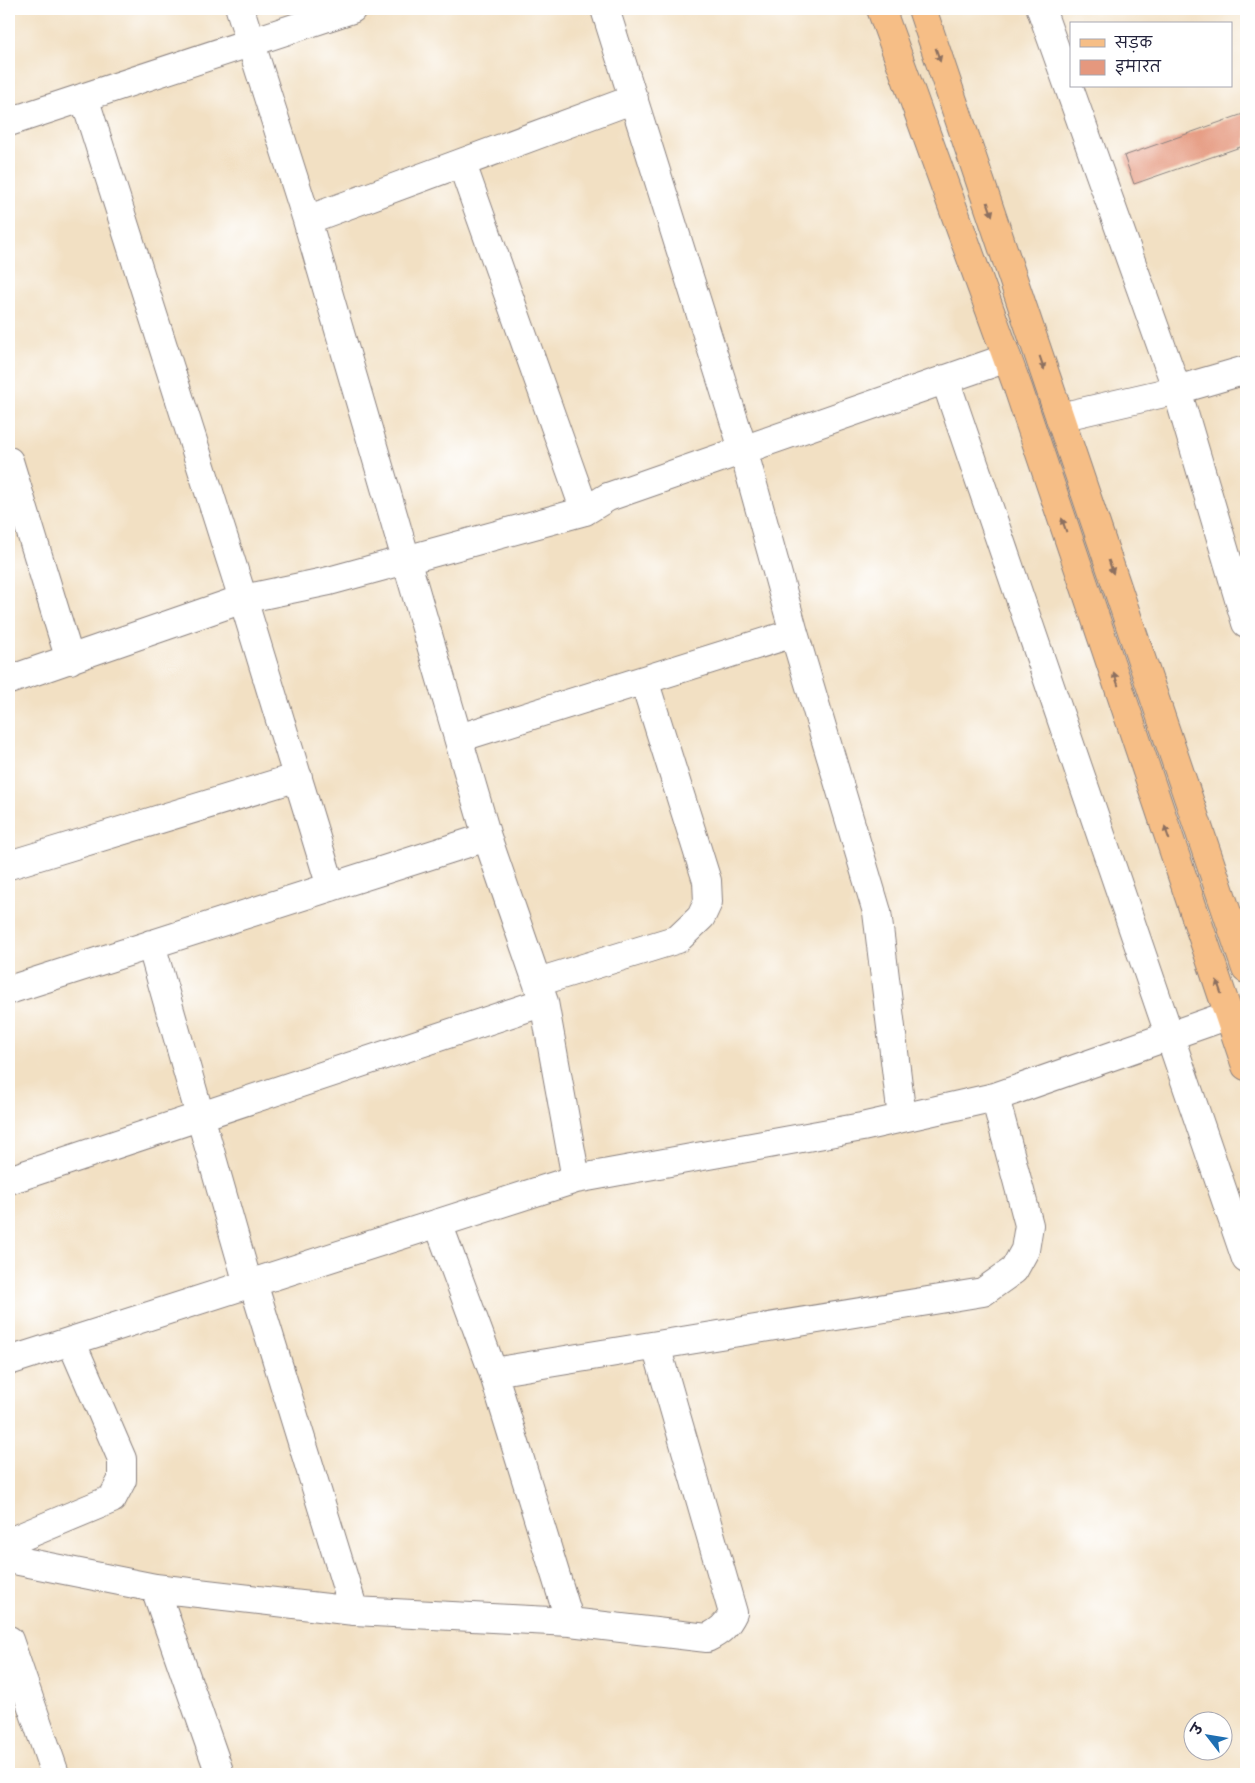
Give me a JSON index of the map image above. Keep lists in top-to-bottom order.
{
  "legend": ["सड़क", "इमारत"],
  "north": "top left"
}
